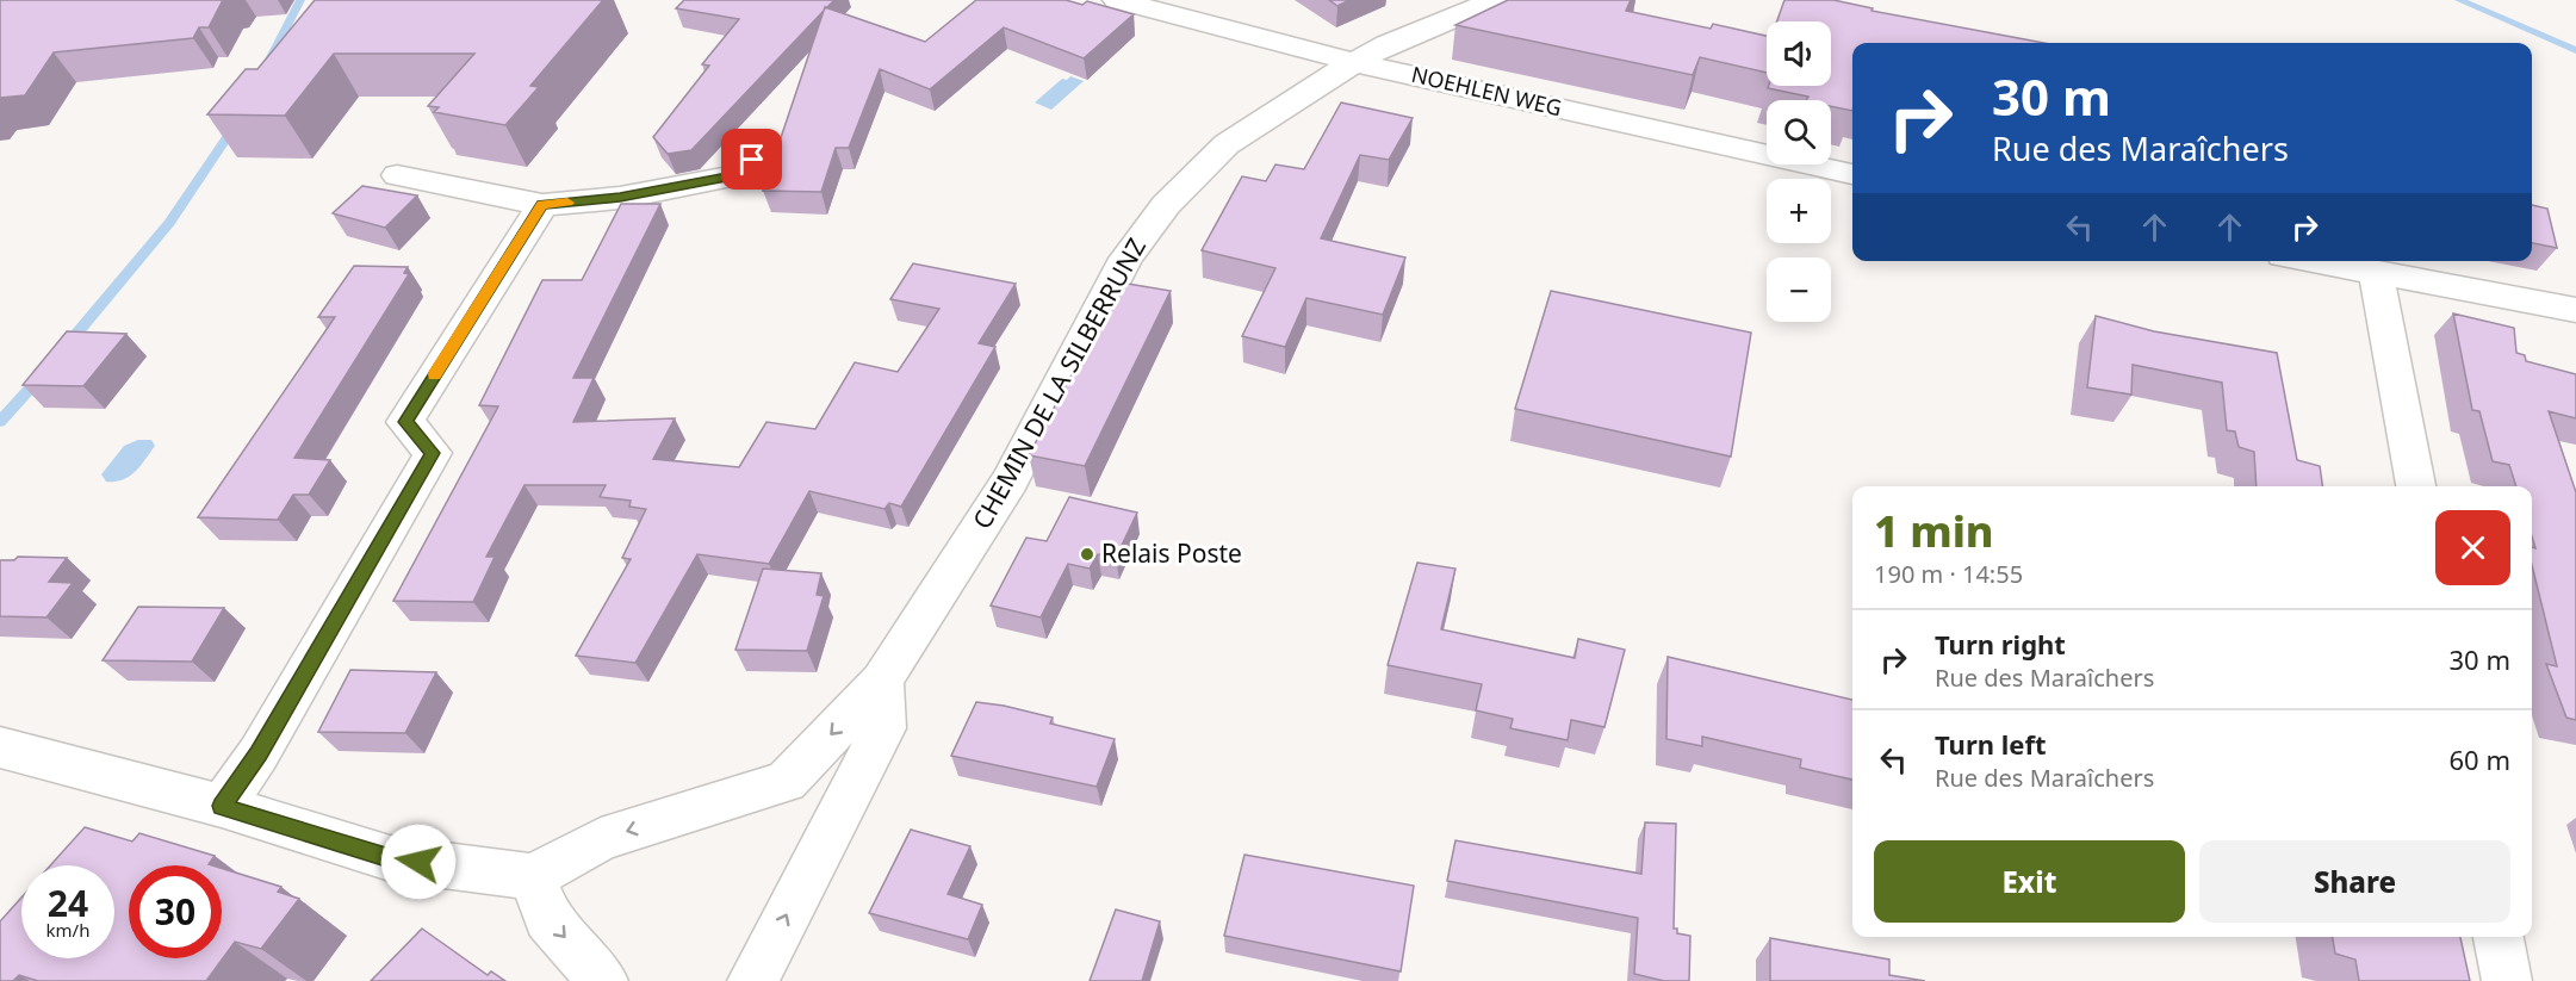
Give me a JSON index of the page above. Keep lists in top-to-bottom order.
{
  "streets": {
    "street": ["NOEHLEN WEG", "CHEMIN DE LA SILBERRUNZ"]
  },
  "crossings": [
    ["NOEHLEN WEG", "CHEMIN DE LA SILBERRUNZ"]
  ],
  "places": ["Relais Poste"],
  "page": {
    "map_buttons": ["+", "−"],
    "turn": ["30 m", "Rue des Maraîchers"],
    "heading": ["1 min", "190 m · 14:55"],
    "list": [
      {
        "name": "Turn right",
        "note": "Rue des Maraîchers",
        "value": "30 m"
      },
      {
        "name": "Turn left",
        "note": "Rue des Maraîchers",
        "value": "60 m"
      }
    ],
    "buttons": ["Exit", "Share"],
    "speed": "24 km/h",
    "limit": "30"
  }
}
